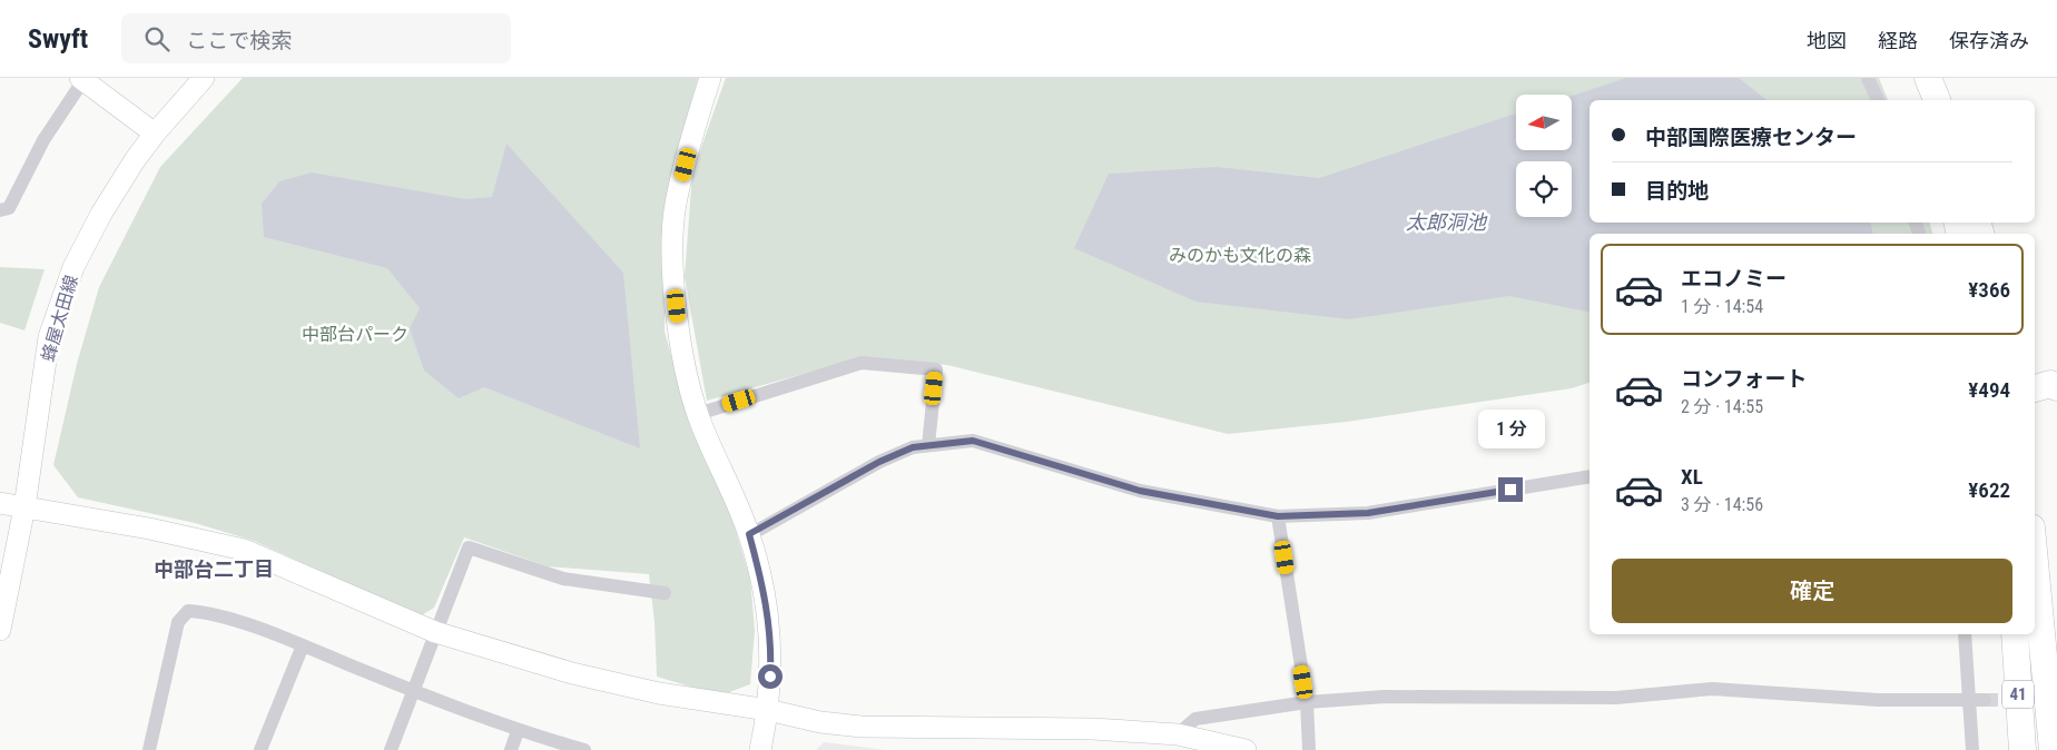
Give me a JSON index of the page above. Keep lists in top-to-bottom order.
{
  "streets": {
    "highway": ["41"],
    "street": ["蜂屋太田線"]
  },
  "districts": ["中部台二丁目"],
  "water": ["太郎洞池"],
  "parks": ["みのかも文化の森", "中部台パーク"],
  "north": "left",
  "page": {
    "header": "Swyft",
    "search": "ここで検索",
    "nav": ["地図", "経路", "保存済み"],
    "banner": ["中部国際医療センター", "目的地"],
    "list": [
      {
        "name": "エコノミー",
        "note": "1 分 · 14:54",
        "value": "¥366"
      },
      {
        "name": "コンフォート",
        "note": "2 分 · 14:55",
        "value": "¥494"
      },
      {
        "name": "XL",
        "note": "3 分 · 14:56",
        "value": "¥622"
      }
    ],
    "bubble": "1 分",
    "buttons": "確定"
  }
}
